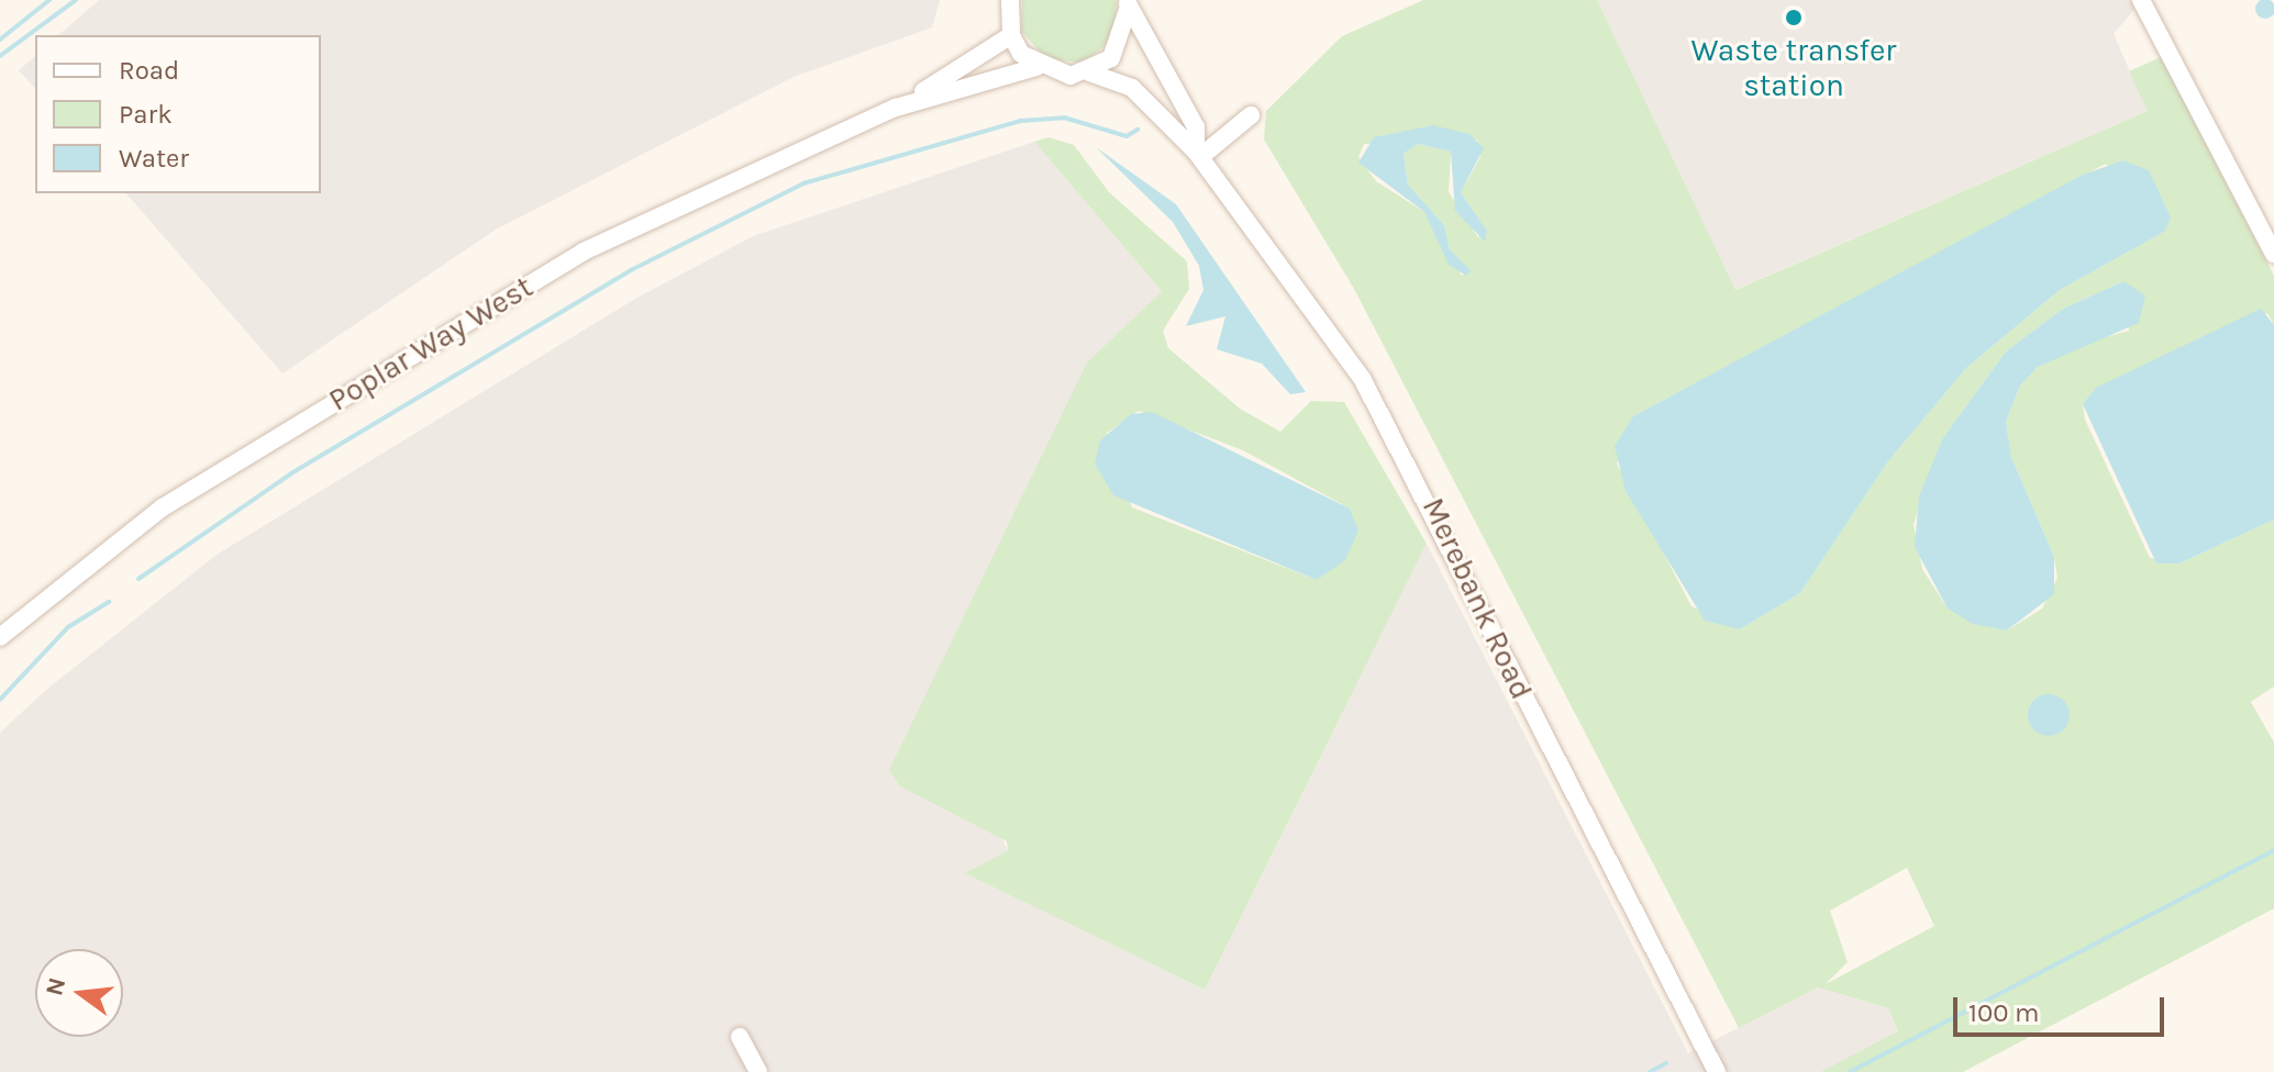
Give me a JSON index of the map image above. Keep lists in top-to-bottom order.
{
  "streets": {
    "street": ["Poplar Way West", "Merebank Road"]
  },
  "crossings": [
    ["Poplar Way West", "Merebank Road"]
  ],
  "places": ["Waste transfer station"],
  "legend": ["Road", "Park", "Water"],
  "scale_bar": "100 m",
  "north": "left"
}
